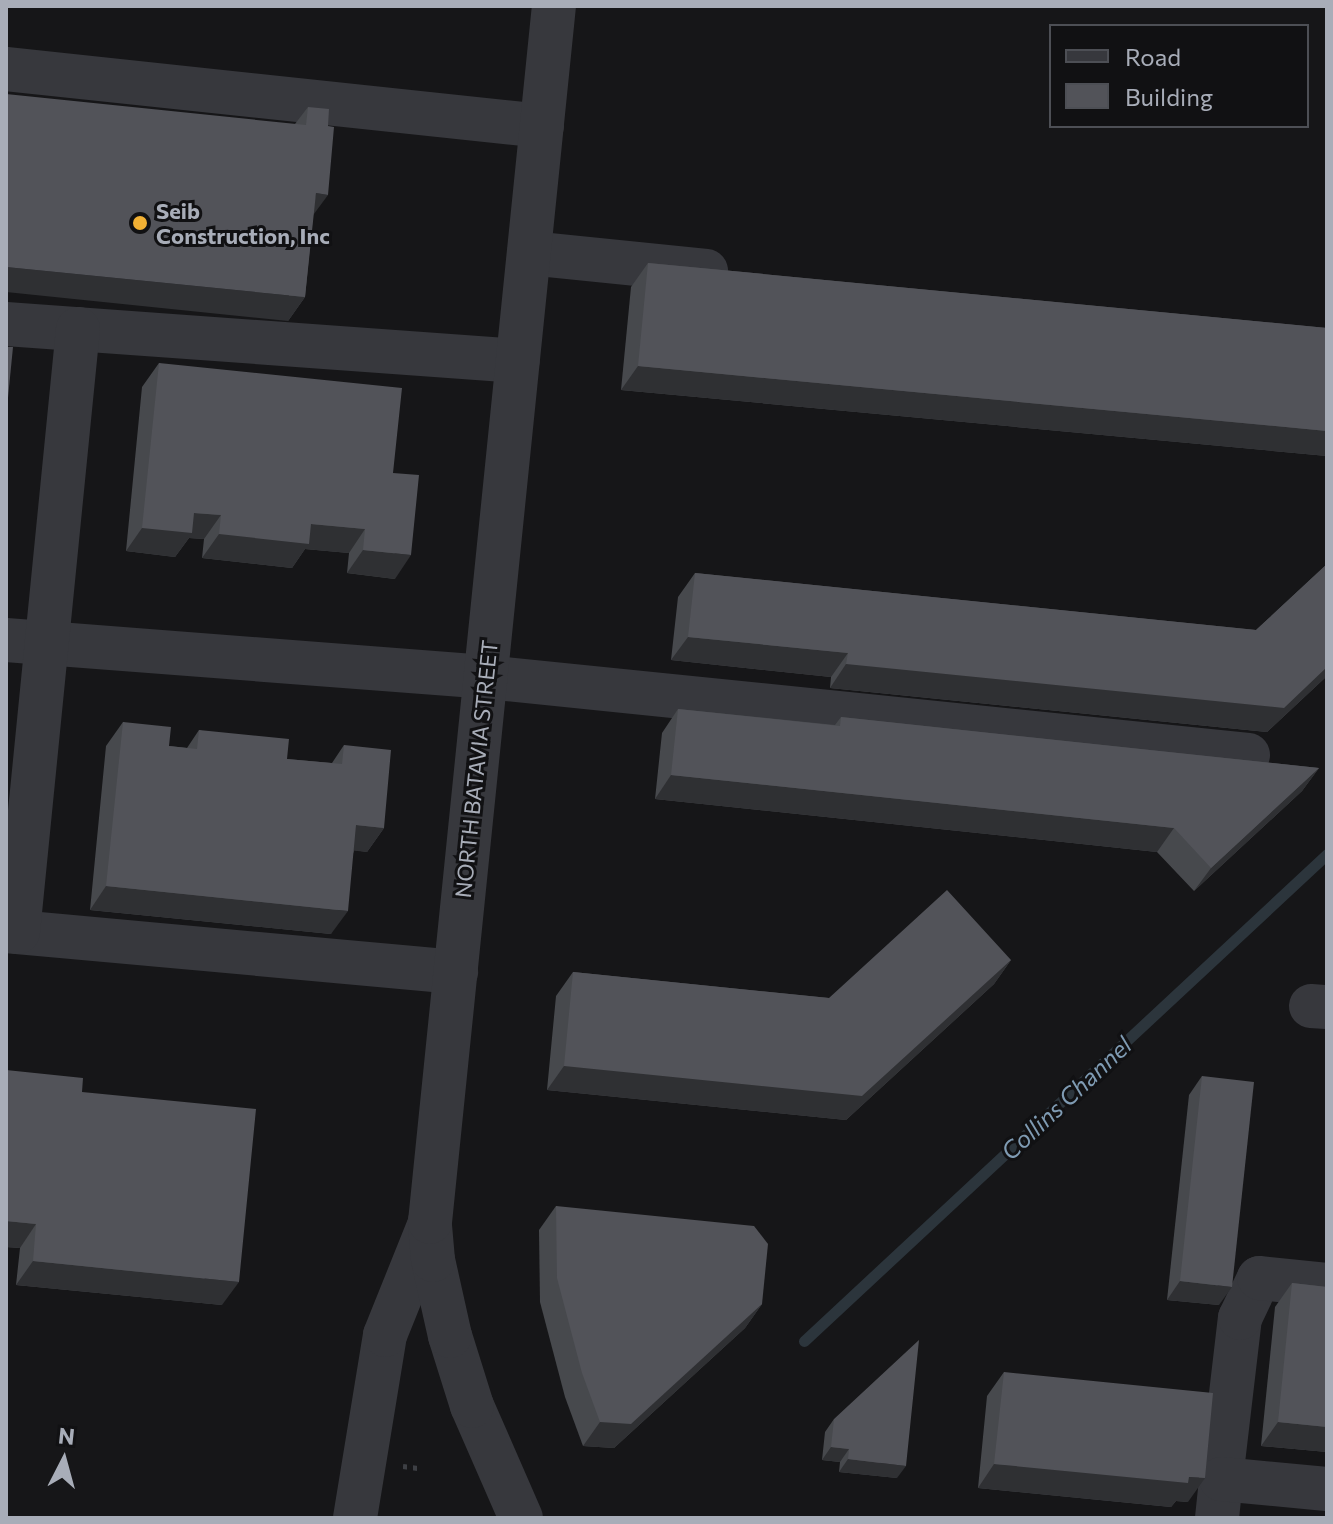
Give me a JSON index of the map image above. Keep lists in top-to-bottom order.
{
  "streets": {
    "street": ["NORTH BATAVIA STREET"]
  },
  "water": ["Collins Channel"],
  "places": ["Seib Construction, Inc"],
  "legend": ["Road", "Building"],
  "north": "top"
}
